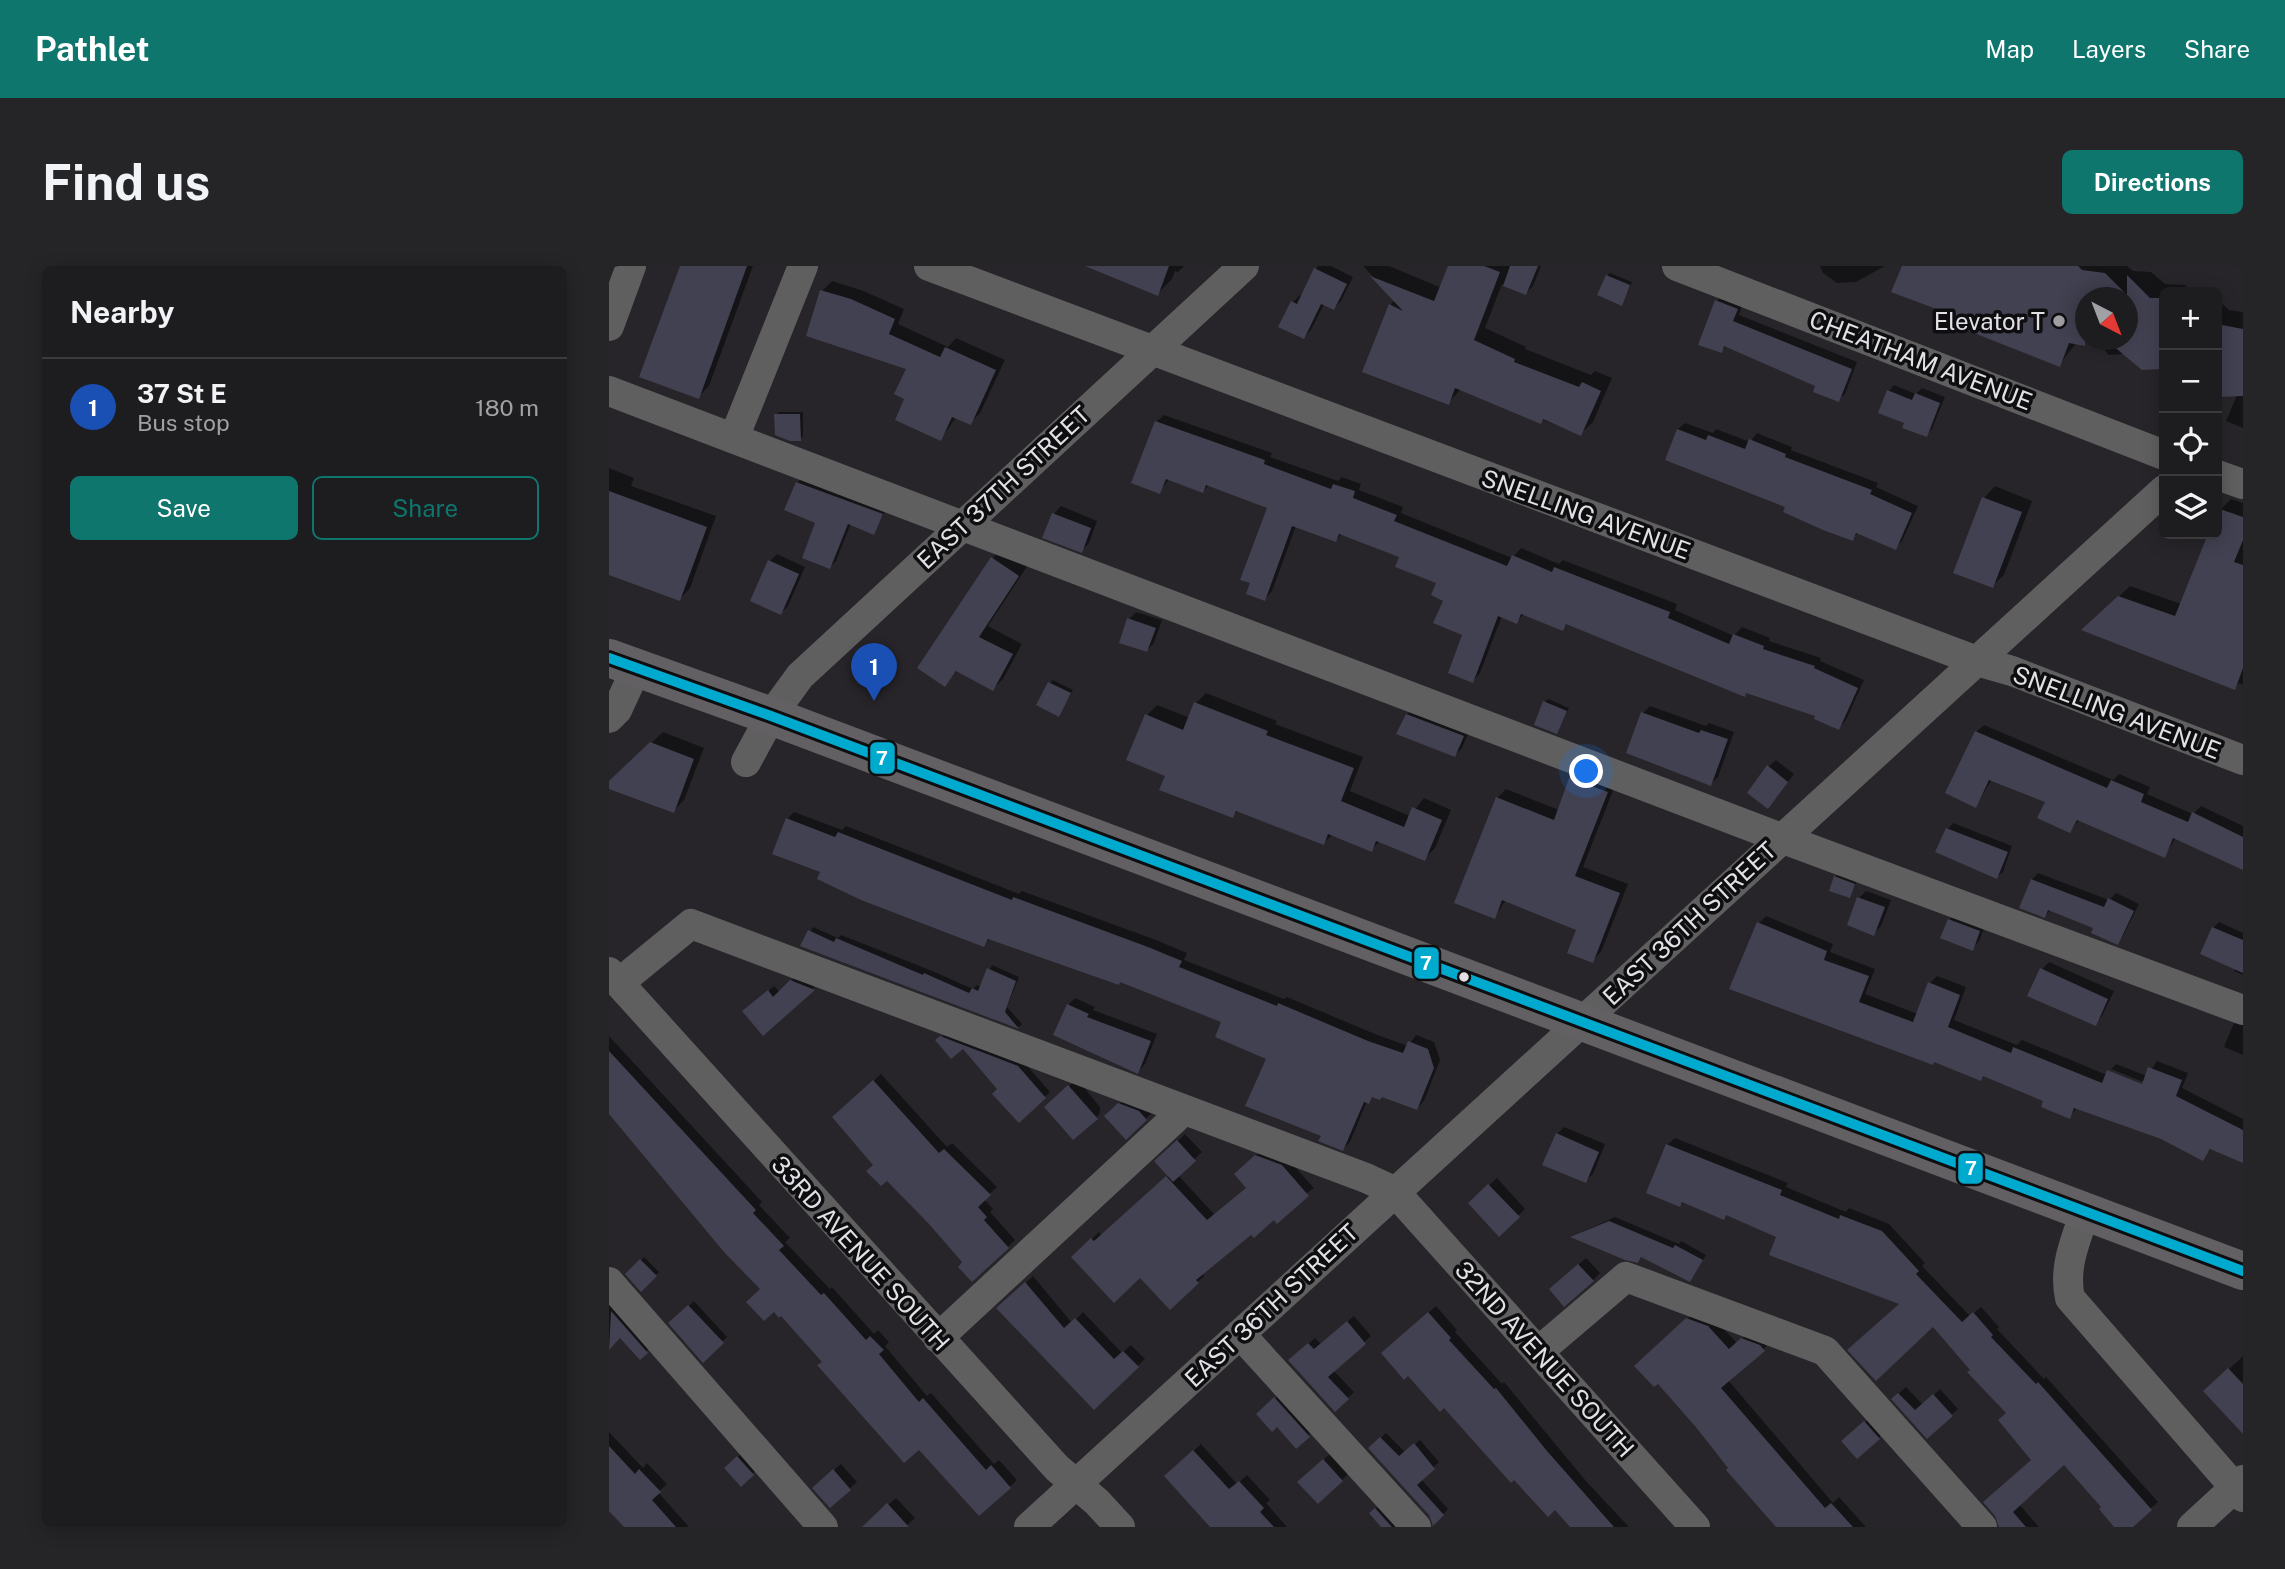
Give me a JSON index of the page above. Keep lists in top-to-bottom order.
{
  "streets": {
    "street": [
      "CHEATHAM AVENUE",
      "EAST 37TH STREET",
      "SNELLING AVENUE",
      "EAST 36TH STREET",
      "33RD AVENUE SOUTH",
      "32ND AVENUE SOUTH"
    ]
  },
  "crossings": [
    ["EAST 37TH STREET", "SNELLING AVENUE"],
    ["SNELLING AVENUE", "EAST 36TH STREET"],
    ["EAST 36TH STREET", "33RD AVENUE SOUTH"],
    ["EAST 36TH STREET", "32ND AVENUE SOUTH"]
  ],
  "places": ["Elevator T"],
  "lines": ["transit line 7"],
  "north": "bottom right",
  "page": {
    "header": "Pathlet",
    "nav": ["Map", "Layers", "Share"],
    "buttons": [
      "Directions",
      ["Save", "Share"]
    ],
    "title": "Find us",
    "heading": "Nearby",
    "map_buttons": ["+", "−"],
    "list": [
      {
        "mark": "1",
        "name": "37 St E",
        "note": "Bus stop",
        "value": "180 m"
      }
    ],
    "pins": "1"
  }
}
